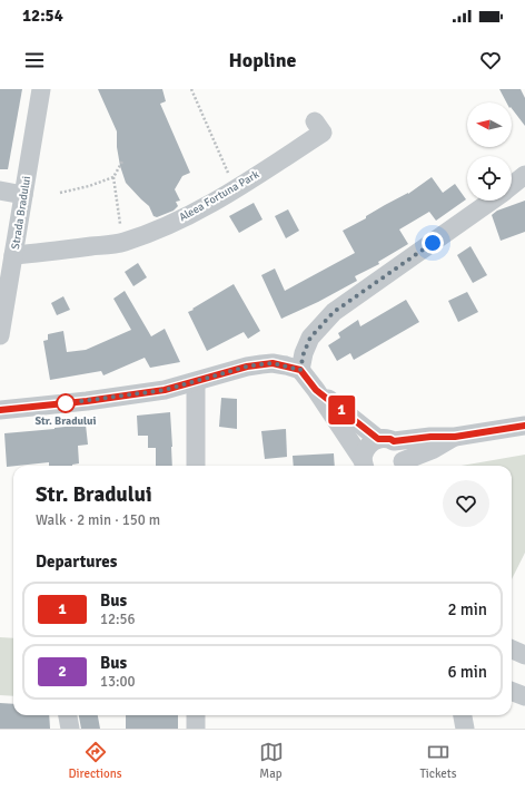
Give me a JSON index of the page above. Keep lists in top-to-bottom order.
{
  "streets": {
    "street": ["Aleea Fortuna Park", "Strada Bradului"]
  },
  "crossings": [
    ["Aleea Fortuna Park", "Strada Bradului"]
  ],
  "places": ["Str. Bradului"],
  "lines": ["bus line 1"],
  "north": "left",
  "page": {
    "status": "12:54",
    "header": "Hopline",
    "on_map": "1",
    "heading": [
      ["Str. Bradului", "Walk · 2 min · 150 m"],
      "Departures"
    ],
    "list": [
      {
        "mark": "1",
        "name": "Bus",
        "note": "12:56",
        "value": "2 min"
      },
      {
        "mark": "2",
        "name": "Bus",
        "note": "13:00",
        "value": "6 min"
      }
    ],
    "tabs": ["Directions", "Map", "Tickets"]
  }
}
